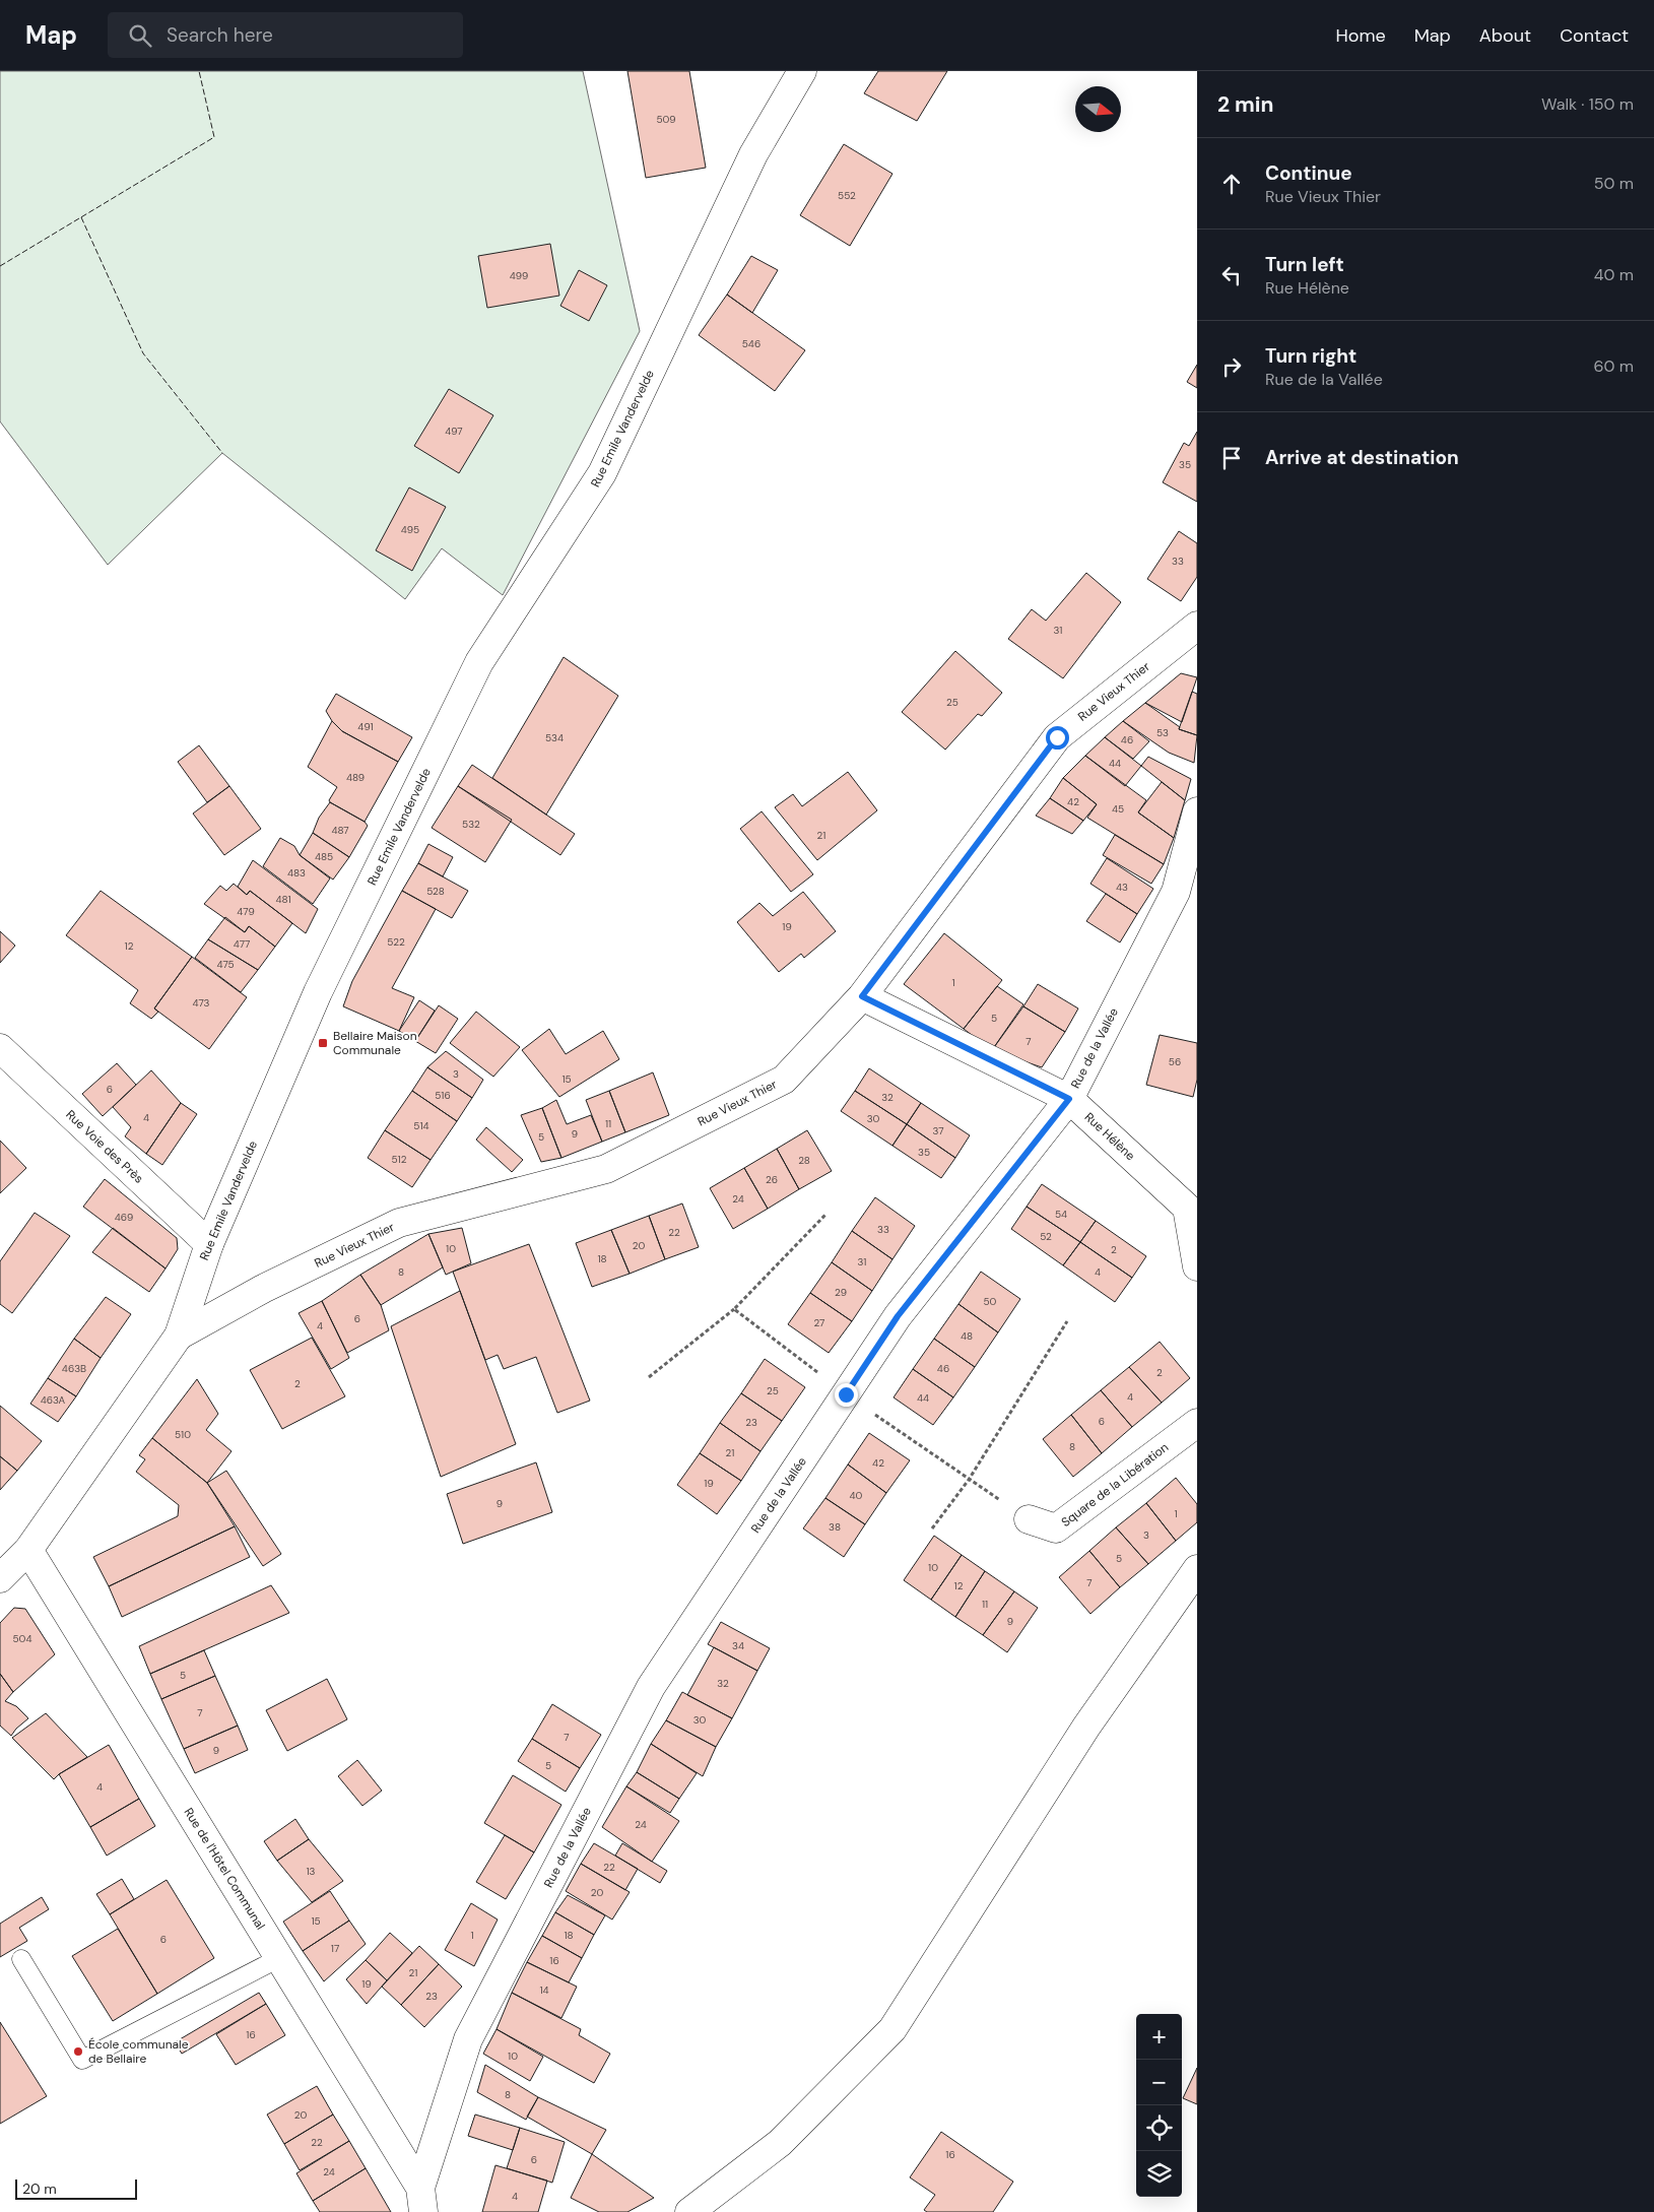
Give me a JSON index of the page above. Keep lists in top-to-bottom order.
{
  "streets": {
    "street": [
      "Rue Emile Vandervelde",
      "Rue Vieux Thier",
      "Rue de la Vallée",
      "Rue Hélène",
      "Rue Voie des Près",
      "Square de la Libération",
      "Rue de l'Hôtel Communal"
    ]
  },
  "crossings": [
    ["Rue Emile Vandervelde", "Rue Vieux Thier"],
    ["Rue Emile Vandervelde", "Rue Voie des Près"],
    ["Rue Emile Vandervelde", "Rue de l'Hôtel Communal"],
    ["Rue Vieux Thier", "Rue Hélène"],
    ["Rue de la Vallée", "Rue Hélène"],
    ["Rue de la Vallée", "Rue de l'Hôtel Communal"]
  ],
  "places": {
    "transit": ["Bellaire Maison Communale"],
    "other": ["École communale de Bellaire"]
  },
  "house_numbers": [
    "509",
    "552",
    "499",
    "546",
    "497",
    "35",
    "495",
    "33",
    "31",
    "25",
    "491",
    "53",
    "534",
    "46",
    "44",
    "489",
    "42",
    "45",
    "532",
    "487",
    "21",
    "485",
    "483",
    "43",
    "528",
    "481",
    "479",
    "19",
    "522",
    "477",
    "12",
    "475",
    "1",
    "473",
    "5",
    "7",
    "56",
    "3",
    "15",
    "6",
    "516",
    "32",
    "4",
    "30",
    "11",
    "514",
    "37",
    "9",
    "5",
    "35",
    "512",
    "28",
    "26",
    "24",
    "54",
    "469",
    "33",
    "22",
    "52",
    "20",
    "10",
    "2",
    "18",
    "31",
    "8",
    "4",
    "29",
    "50",
    "6",
    "27",
    "4",
    "48",
    "463B",
    "46",
    "2",
    "2",
    "25",
    "4",
    "44",
    "463A",
    "6",
    "23",
    "510",
    "8",
    "21",
    "42",
    "19",
    "40",
    "9",
    "1",
    "38",
    "3",
    "5",
    "10",
    "7",
    "12",
    "11",
    "9",
    "504",
    "34",
    "5",
    "32",
    "7",
    "30",
    "7",
    "9",
    "5",
    "4",
    "24",
    "22",
    "13",
    "20",
    "15",
    "1",
    "18",
    "6",
    "17",
    "16",
    "21",
    "19",
    "14",
    "23",
    "16",
    "10",
    "8",
    "20",
    "22",
    "16",
    "6",
    "24",
    "4"
  ],
  "scale_bar": "20 m",
  "north": "right",
  "page": {
    "header": "Map",
    "search": "Search here",
    "nav": [
      "Home",
      "Map",
      "About",
      "Contact"
    ],
    "heading": ["2 min", "Walk · 150 m"],
    "list": [
      ["Continue", "Rue Vieux Thier", "50 m"],
      ["Turn left", "Rue Hélène", "40 m"],
      ["Turn right", "Rue de la Vallée", "60 m"],
      "Arrive at destination"
    ],
    "map_buttons": ["+", "−"],
    "scale": "20 m"
  }
}
